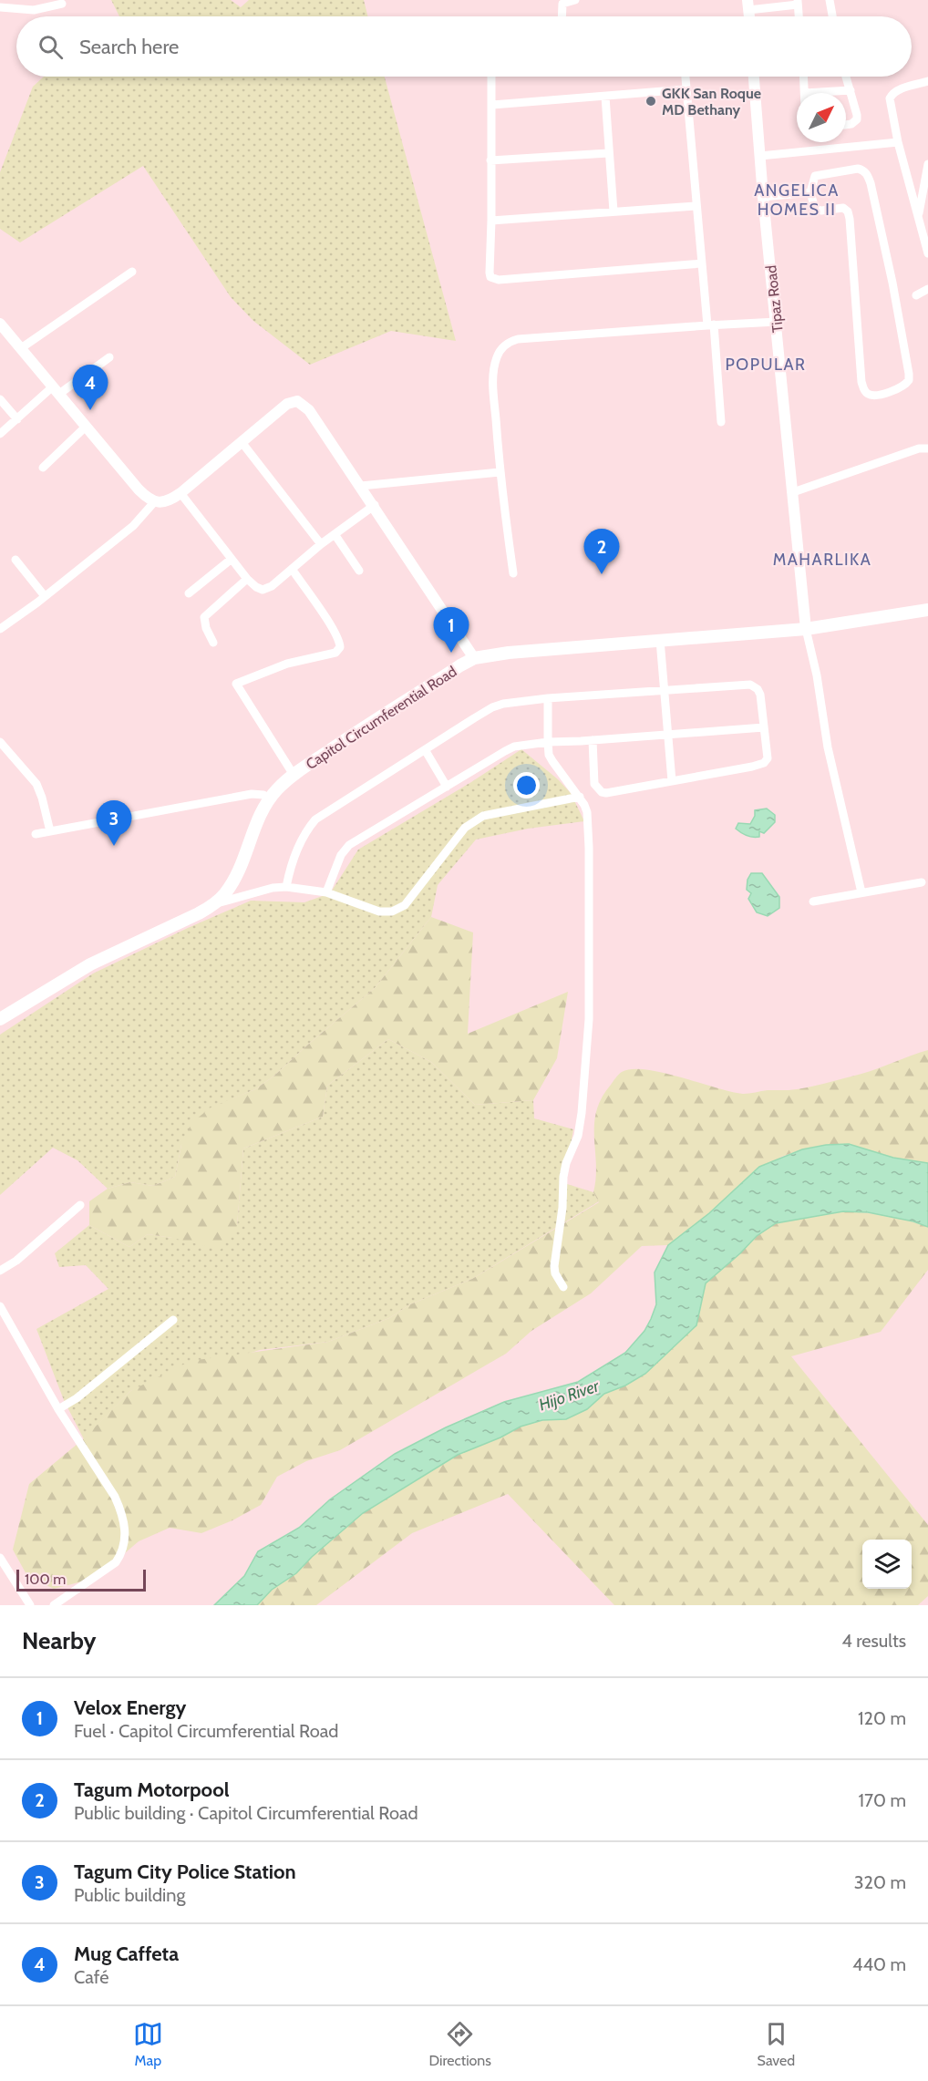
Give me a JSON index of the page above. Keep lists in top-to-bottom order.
{
  "streets": {
    "main road": ["Capitol Circumferential Road"],
    "street": ["Tipaz Road"]
  },
  "crossings": [
    ["Tipaz Road", "Capitol Circumferential Road"]
  ],
  "districts": ["ANGELICA HOMES II", "POPULAR", "MAHARLIKA"],
  "water": ["Hijo River"],
  "places": ["GKK San Roque MD Bethany"],
  "scale_bar": "100 m",
  "north": "top right",
  "page": {
    "search": "Search here",
    "pins": [
      "4",
      "2",
      "1",
      "3"
    ],
    "scale": "100 m",
    "heading": ["Nearby", "4 results"],
    "list": [
      {
        "mark": "1",
        "name": "Velox Energy",
        "note": "Fuel · Capitol Circumferential Road",
        "value": "120 m"
      },
      {
        "mark": "2",
        "name": "Tagum Motorpool",
        "note": "Public building · Capitol Circumferential Road",
        "value": "170 m"
      },
      {
        "mark": "3",
        "name": "Tagum City Police Station",
        "note": "Public building",
        "value": "320 m"
      },
      {
        "mark": "4",
        "name": "Mug Caffeta",
        "note": "Café",
        "value": "440 m"
      }
    ],
    "nav": ["Map", "Directions", "Saved"]
  }
}
